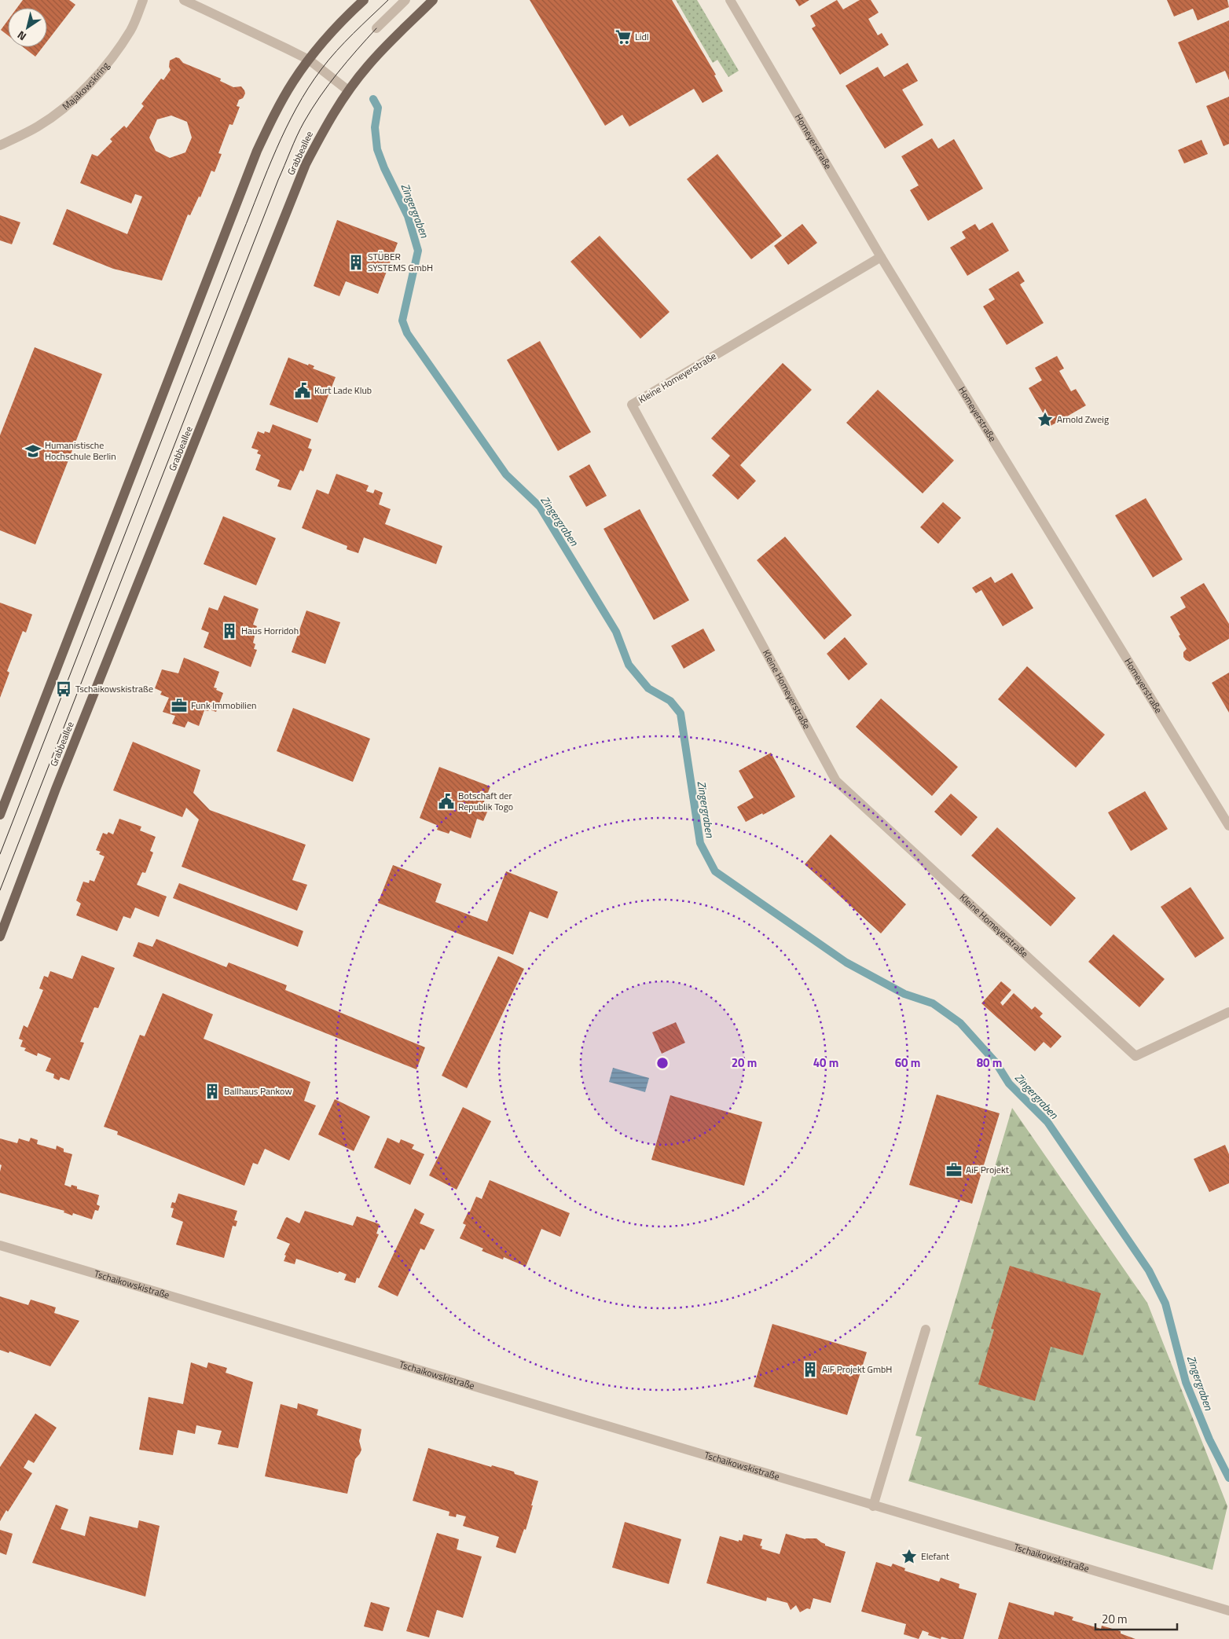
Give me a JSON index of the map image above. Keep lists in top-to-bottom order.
{
  "streets": {
    "main road": ["Grabbeallee"],
    "street": [
      "Majakowskiring",
      "Homeyerstraße",
      "Kleine Homeyerstraße",
      "Tschaikowskistraße"
    ]
  },
  "crossings": [
    ["Homeyerstraße", "Kleine Homeyerstraße"]
  ],
  "water": ["Zingergraben"],
  "places": {
    "supermarket": ["Lidl"],
    "building": [
      "STÜBER SYSTEMS GmbH",
      "Haus Horridoh",
      "Ballhaus Pankow",
      "AiF Projekt GmbH"
    ],
    "public building": ["Kurt Lade Klub", "Botschaft der Republik Togo"],
    "place": ["Arnold Zweig", "Elefant"],
    "school or university": ["Humanistische Hochschule Berlin"],
    "bus stop": ["Tschaikowskistraße"],
    "office": ["Funk Immobilien", "AiF Projekt"]
  },
  "scale_bar": "20 m",
  "north": "bottom left",
  "rings": [
    "20 m",
    "40 m",
    "60 m",
    "80 m"
  ]
}
